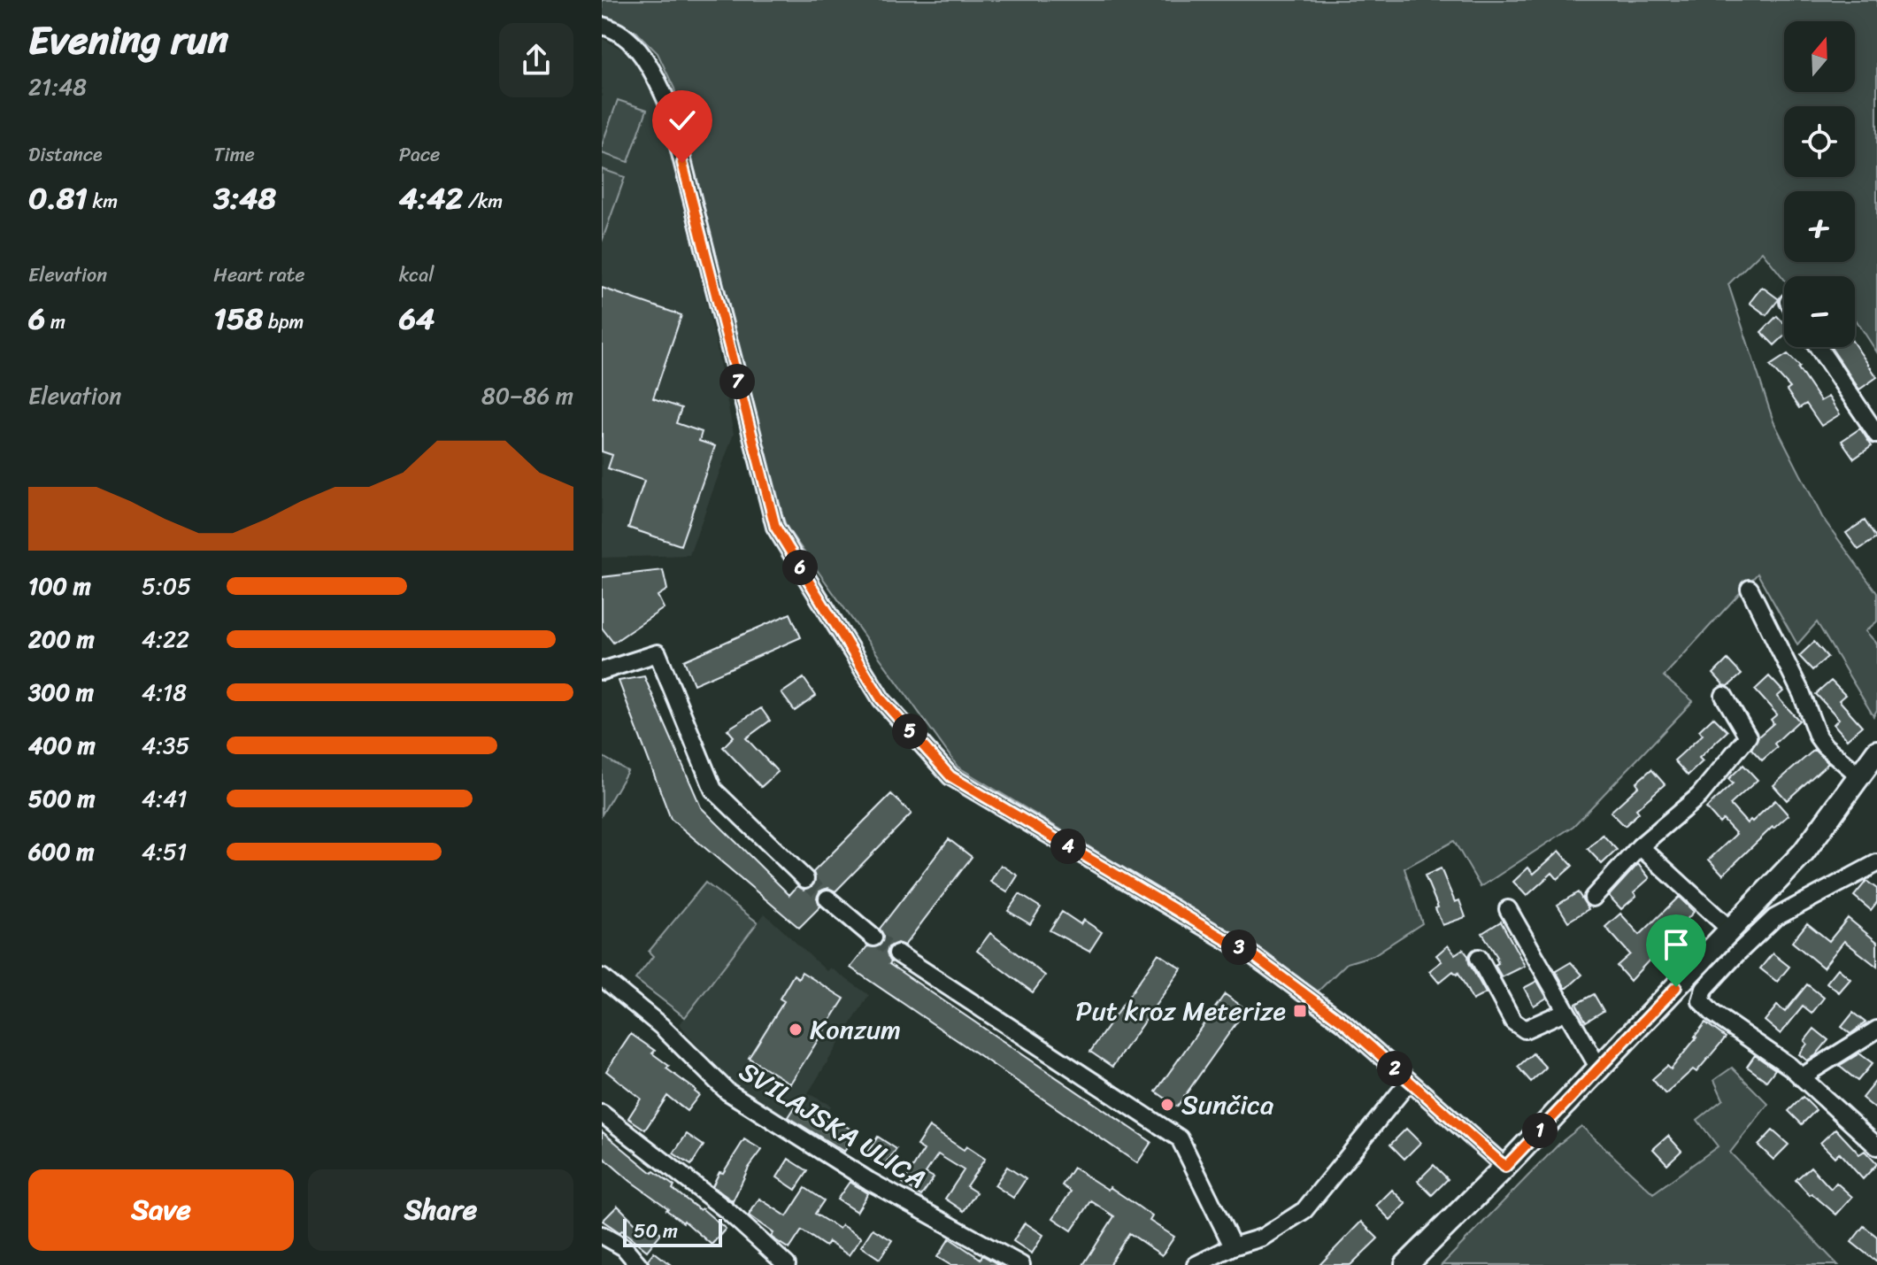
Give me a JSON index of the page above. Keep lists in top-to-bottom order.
{
  "streets": {
    "street": ["SVILAJSKA ULICA"]
  },
  "places": {
    "transit": ["Put kroz Meterize"],
    "other": ["Konzum", "Sunčica"]
  },
  "scale_bar": "50 m",
  "north": "top",
  "page": {
    "heading": ["Evening run", "21:48"],
    "map_buttons": ["+", "−"],
    "stats": [
      ["Distance", "0.81 km"],
      ["Time", "3:48"],
      ["Pace", "4:42 /km"],
      ["Elevation", "6 m"],
      ["Heart rate", "158 bpm"],
      ["kcal", "64"]
    ],
    "chart": ["Elevation", "80–86 m"],
    "pins": [
      "7",
      "6",
      "5",
      "4",
      "3",
      "2",
      "1"
    ],
    "list": [
      {
        "name": "100 m",
        "note": "5:05"
      },
      {
        "name": "200 m",
        "note": "4:22"
      },
      {
        "name": "300 m",
        "note": "4:18"
      },
      {
        "name": "400 m",
        "note": "4:35"
      },
      {
        "name": "500 m",
        "note": "4:41"
      },
      {
        "name": "600 m",
        "note": "4:51"
      }
    ],
    "buttons": ["Save", "Share"],
    "scale": "50 m"
  }
}
